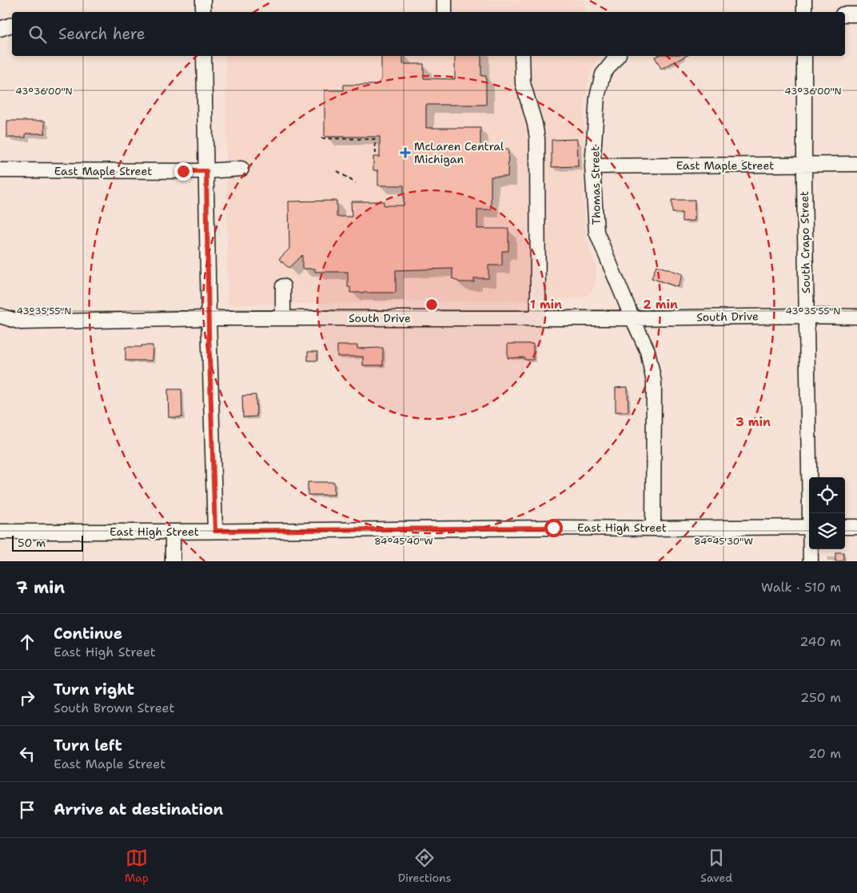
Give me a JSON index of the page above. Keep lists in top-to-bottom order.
{
  "streets": {
    "street": [
      "East Maple Street",
      "Thomas Street",
      "South Crapo Street",
      "South Drive",
      "East High Street"
    ]
  },
  "crossings": [
    ["East Maple Street", "Thomas Street"],
    ["East Maple Street", "South Crapo Street"],
    ["Thomas Street", "South Drive"],
    ["Thomas Street", "East High Street"],
    ["South Crapo Street", "South Drive"]
  ],
  "places": {
    "health": ["McLaren Central Michigan"]
  },
  "scale_bar": "50 m",
  "page": {
    "search": "Search here",
    "scale": "50 m",
    "heading": ["7 min", "Walk · 510 m"],
    "list": [
      ["Continue", "East High Street", "240 m"],
      ["Turn right", "South Brown Street", "250 m"],
      ["Turn left", "East Maple Street", "20 m"],
      "Arrive at destination"
    ],
    "nav": ["Map", "Directions", "Saved"]
  },
  "coordinates": [
    "43°36'00\"N",
    "43°35'55\"N",
    "84°45'40\"W",
    "84°45'30\"W"
  ],
  "rings": ["1 min", "2 min", "3 min"]
}
